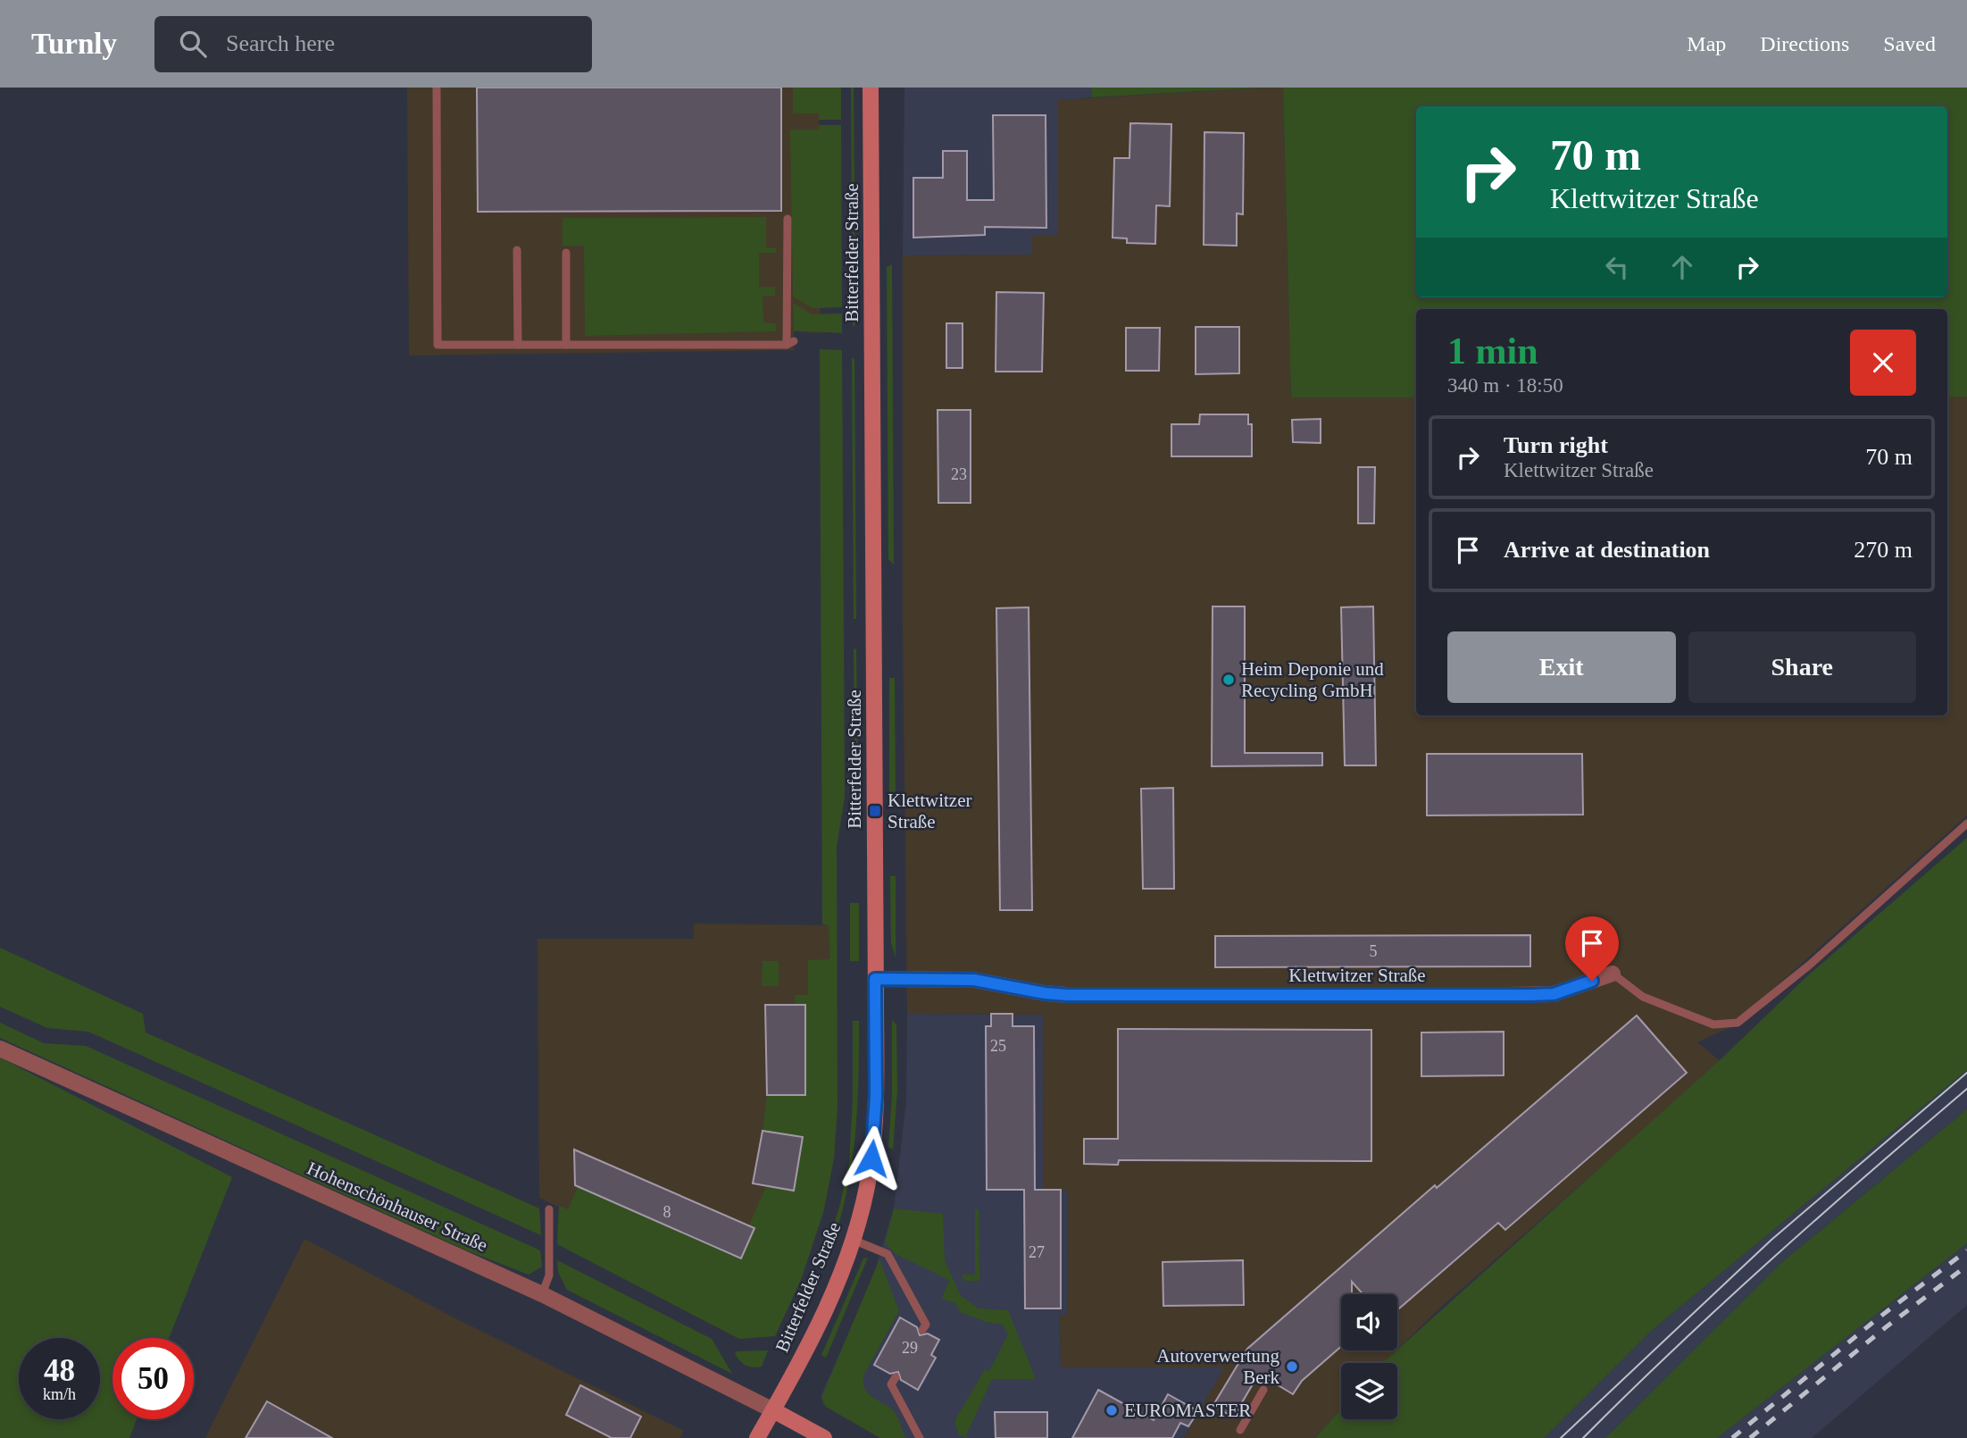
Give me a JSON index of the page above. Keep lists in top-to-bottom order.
{
  "streets": {
    "main road": ["Bitterfelder Straße"],
    "street": ["Klettwitzer Straße", "Hohenschönhauser Straße"]
  },
  "crossings": [
    ["Bitterfelder Straße", "Klettwitzer Straße"],
    ["Bitterfelder Straße", "Hohenschönhauser Straße"]
  ],
  "places": {
    "other": ["Heim Deponie und Recycling GmbH", "Autoverwertung Berk", "EUROMASTER"],
    "transit": ["Klettwitzer Straße"]
  },
  "house_numbers": [
    "23",
    "5",
    "25",
    "8",
    "27",
    "29"
  ],
  "page": {
    "header": "Turnly",
    "search": "Search here",
    "nav": ["Map", "Directions", "Saved"],
    "turn": ["70 m", "Klettwitzer Straße"],
    "heading": ["1 min", "340 m · 18:50"],
    "list": [
      {
        "name": "Turn right",
        "note": "Klettwitzer Straße",
        "value": "70 m"
      },
      {
        "name": "Arrive at destination",
        "value": "270 m"
      }
    ],
    "buttons": ["Exit", "Share"],
    "speed": "48 km/h",
    "limit": "50"
  }
}
